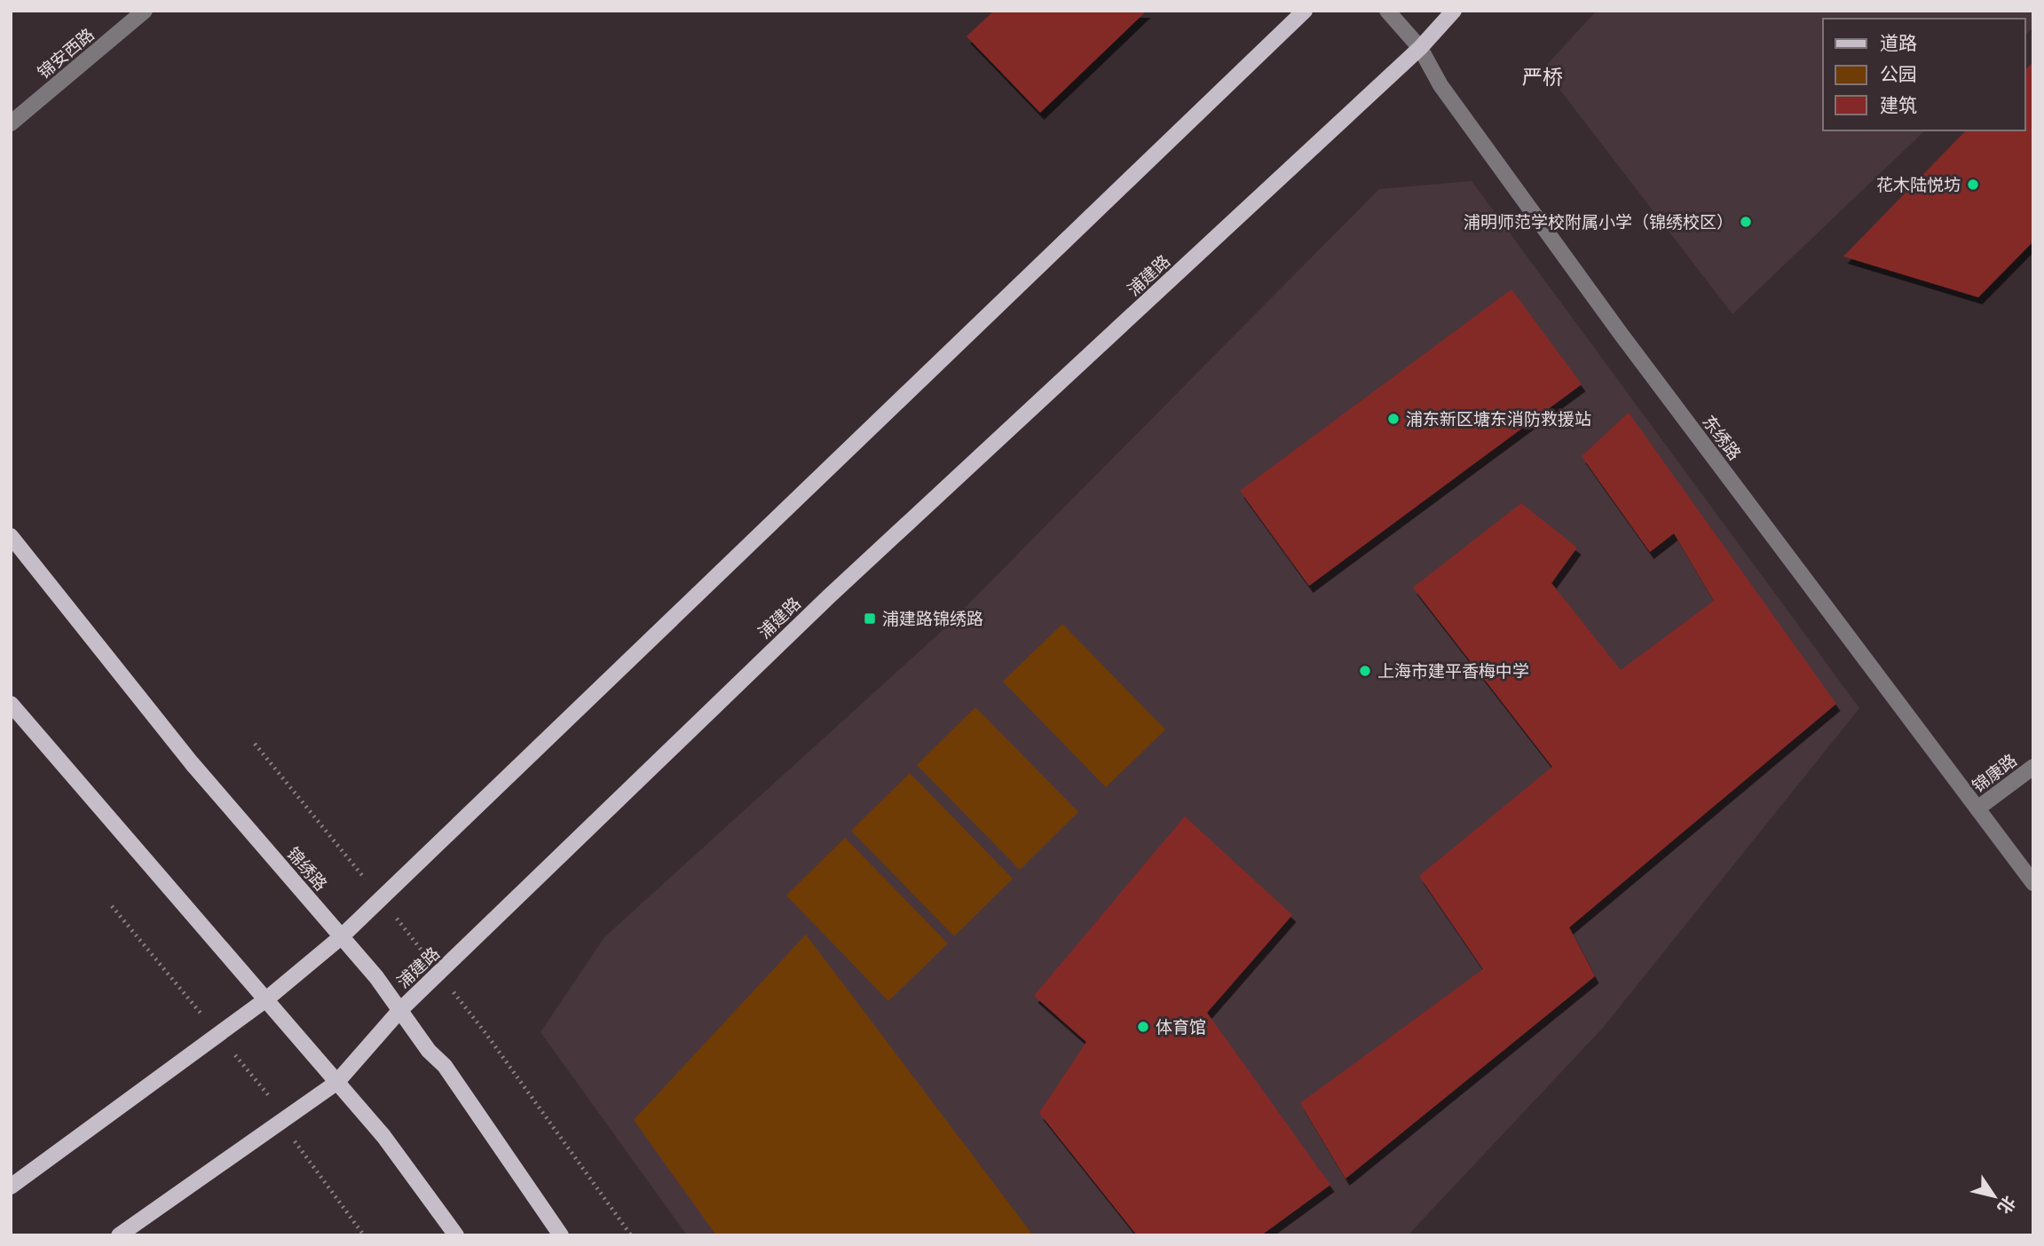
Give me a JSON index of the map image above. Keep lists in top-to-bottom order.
{
  "streets": {
    "main road": ["浦建路", "锦绣路"],
    "street": ["锦安西路", "东绣路", "锦康路"]
  },
  "crossings": [
    ["浦建路", "东绣路"],
    ["浦建路", "锦绣路"],
    ["东绣路", "锦康路"]
  ],
  "districts": ["严桥"],
  "places": {
    "other": [
      "花木陆悦坊",
      "浦明师范学校附属小学（锦绣校区）",
      "浦东新区塘东消防救援站",
      "上海市建平香梅中学",
      "体育馆"
    ],
    "transit": ["浦建路锦绣路"]
  },
  "legend": ["道路", "公园", "建筑"],
  "north": "bottom right"
}
